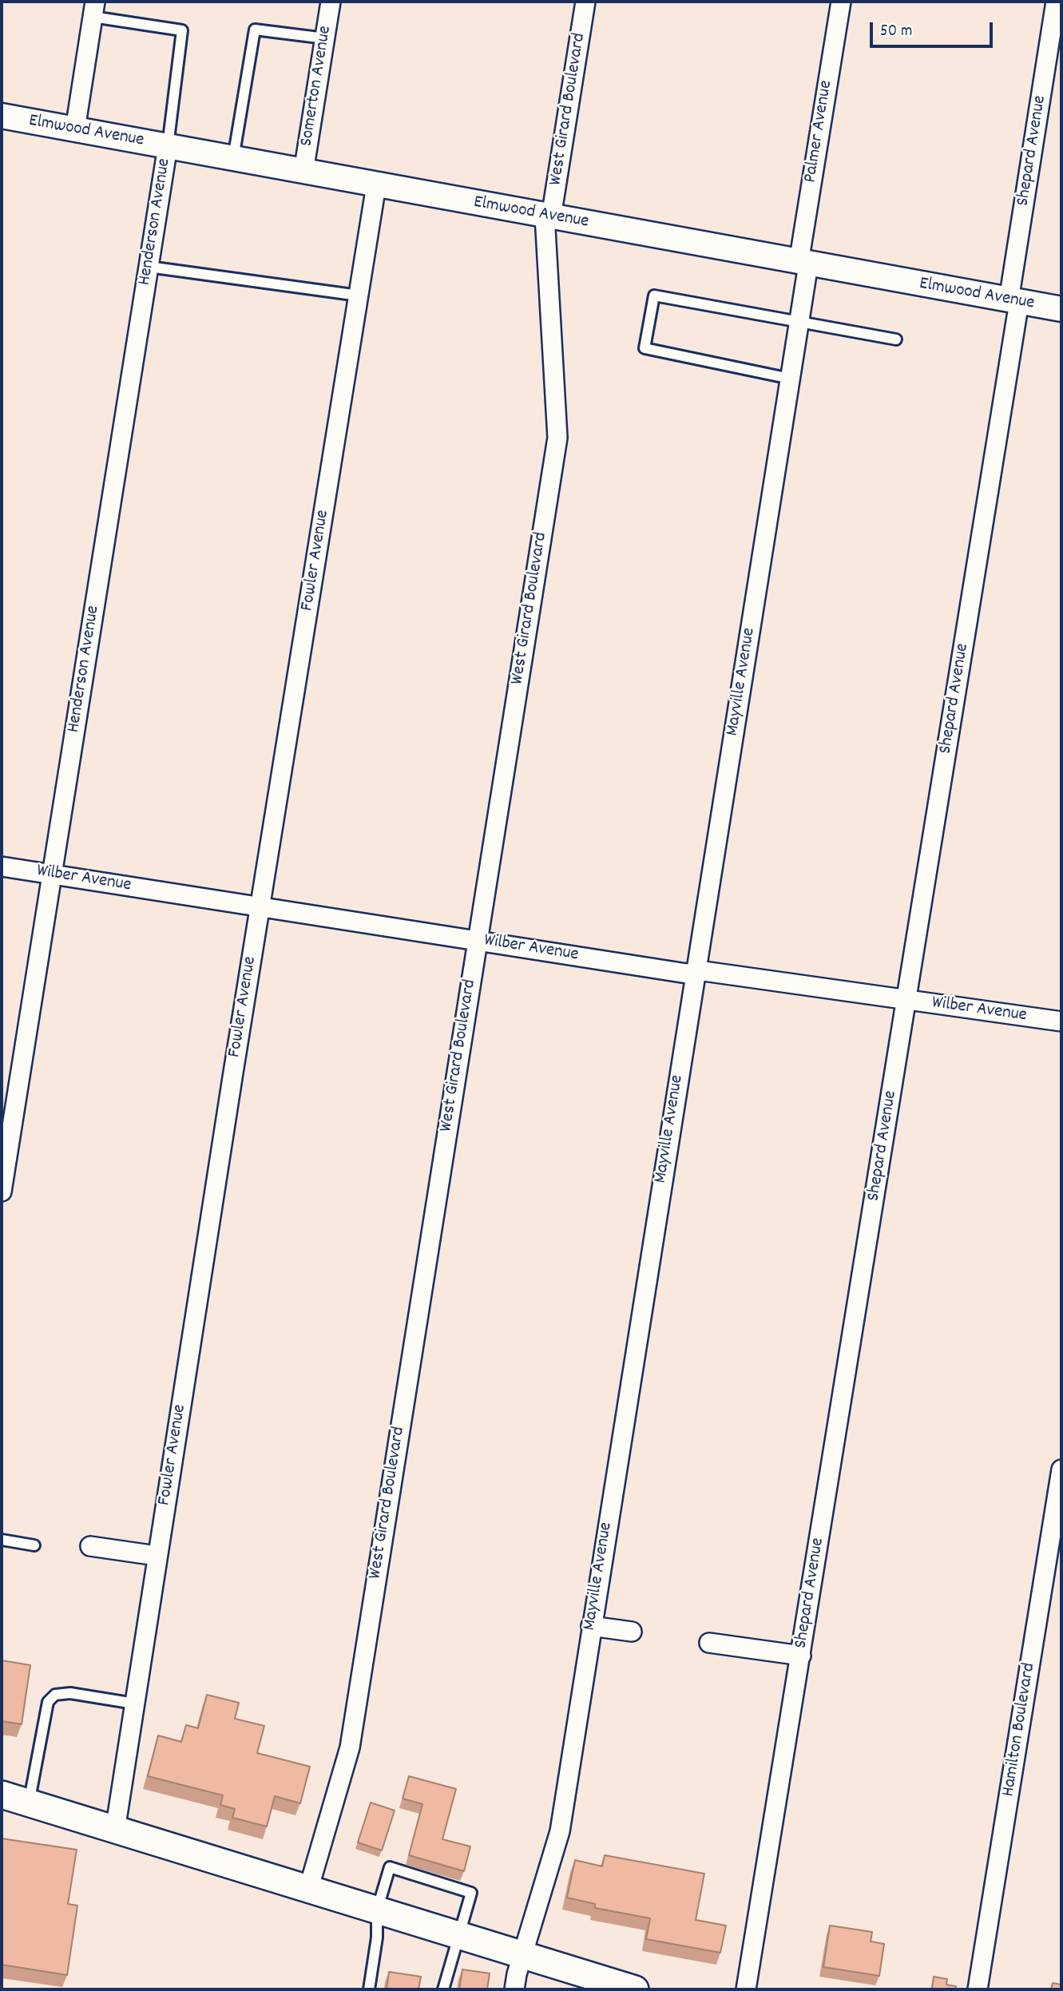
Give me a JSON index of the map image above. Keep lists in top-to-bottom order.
{
  "streets": {
    "street": [
      "Somerton Avenue",
      "West Girard Boulevard",
      "Elmwood Avenue",
      "Palmer Avenue",
      "Shepard Avenue",
      "Henderson Avenue",
      "Fowler Avenue",
      "Mayville Avenue",
      "Wilber Avenue",
      "Hamilton Boulevard"
    ]
  },
  "crossings": [
    ["Somerton Avenue", "Elmwood Avenue"],
    ["West Girard Boulevard", "Elmwood Avenue"],
    ["West Girard Boulevard", "Wilber Avenue"],
    ["Elmwood Avenue", "Palmer Avenue"],
    ["Elmwood Avenue", "Shepard Avenue"],
    ["Elmwood Avenue", "Henderson Avenue"],
    ["Elmwood Avenue", "Fowler Avenue"],
    ["Elmwood Avenue", "Mayville Avenue"],
    ["Palmer Avenue", "Mayville Avenue"],
    ["Shepard Avenue", "Wilber Avenue"],
    ["Henderson Avenue", "Wilber Avenue"],
    ["Fowler Avenue", "Wilber Avenue"],
    ["Mayville Avenue", "Wilber Avenue"]
  ],
  "scale_bar": "50 m"
}
